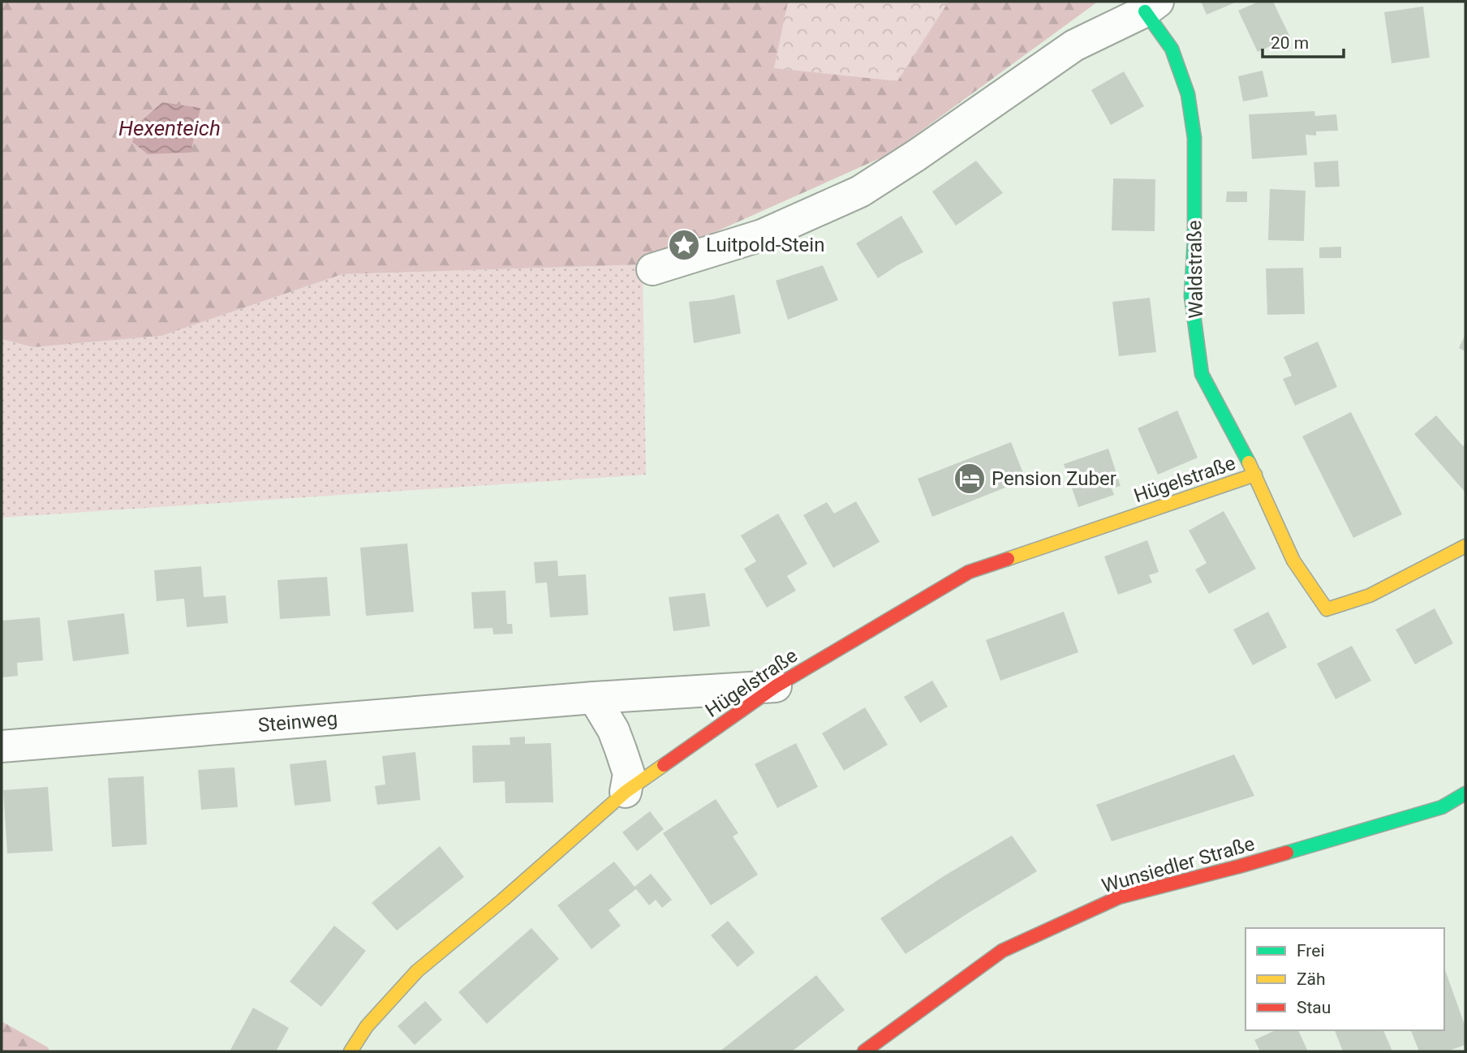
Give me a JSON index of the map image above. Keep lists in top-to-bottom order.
{
  "streets": {
    "street": [
      "Waldstraße",
      "Hügelstraße",
      "Steinweg",
      "Wunsiedler Straße"
    ]
  },
  "crossings": [
    ["Waldstraße", "Hügelstraße"],
    ["Hügelstraße", "Steinweg"]
  ],
  "water": ["Hexenteich"],
  "places": {
    "place": ["Luitpold-Stein"],
    "hotel": ["Pension Zuber"]
  },
  "legend": ["Frei", "Zäh", "Stau"],
  "scale_bar": "20 m"
}
